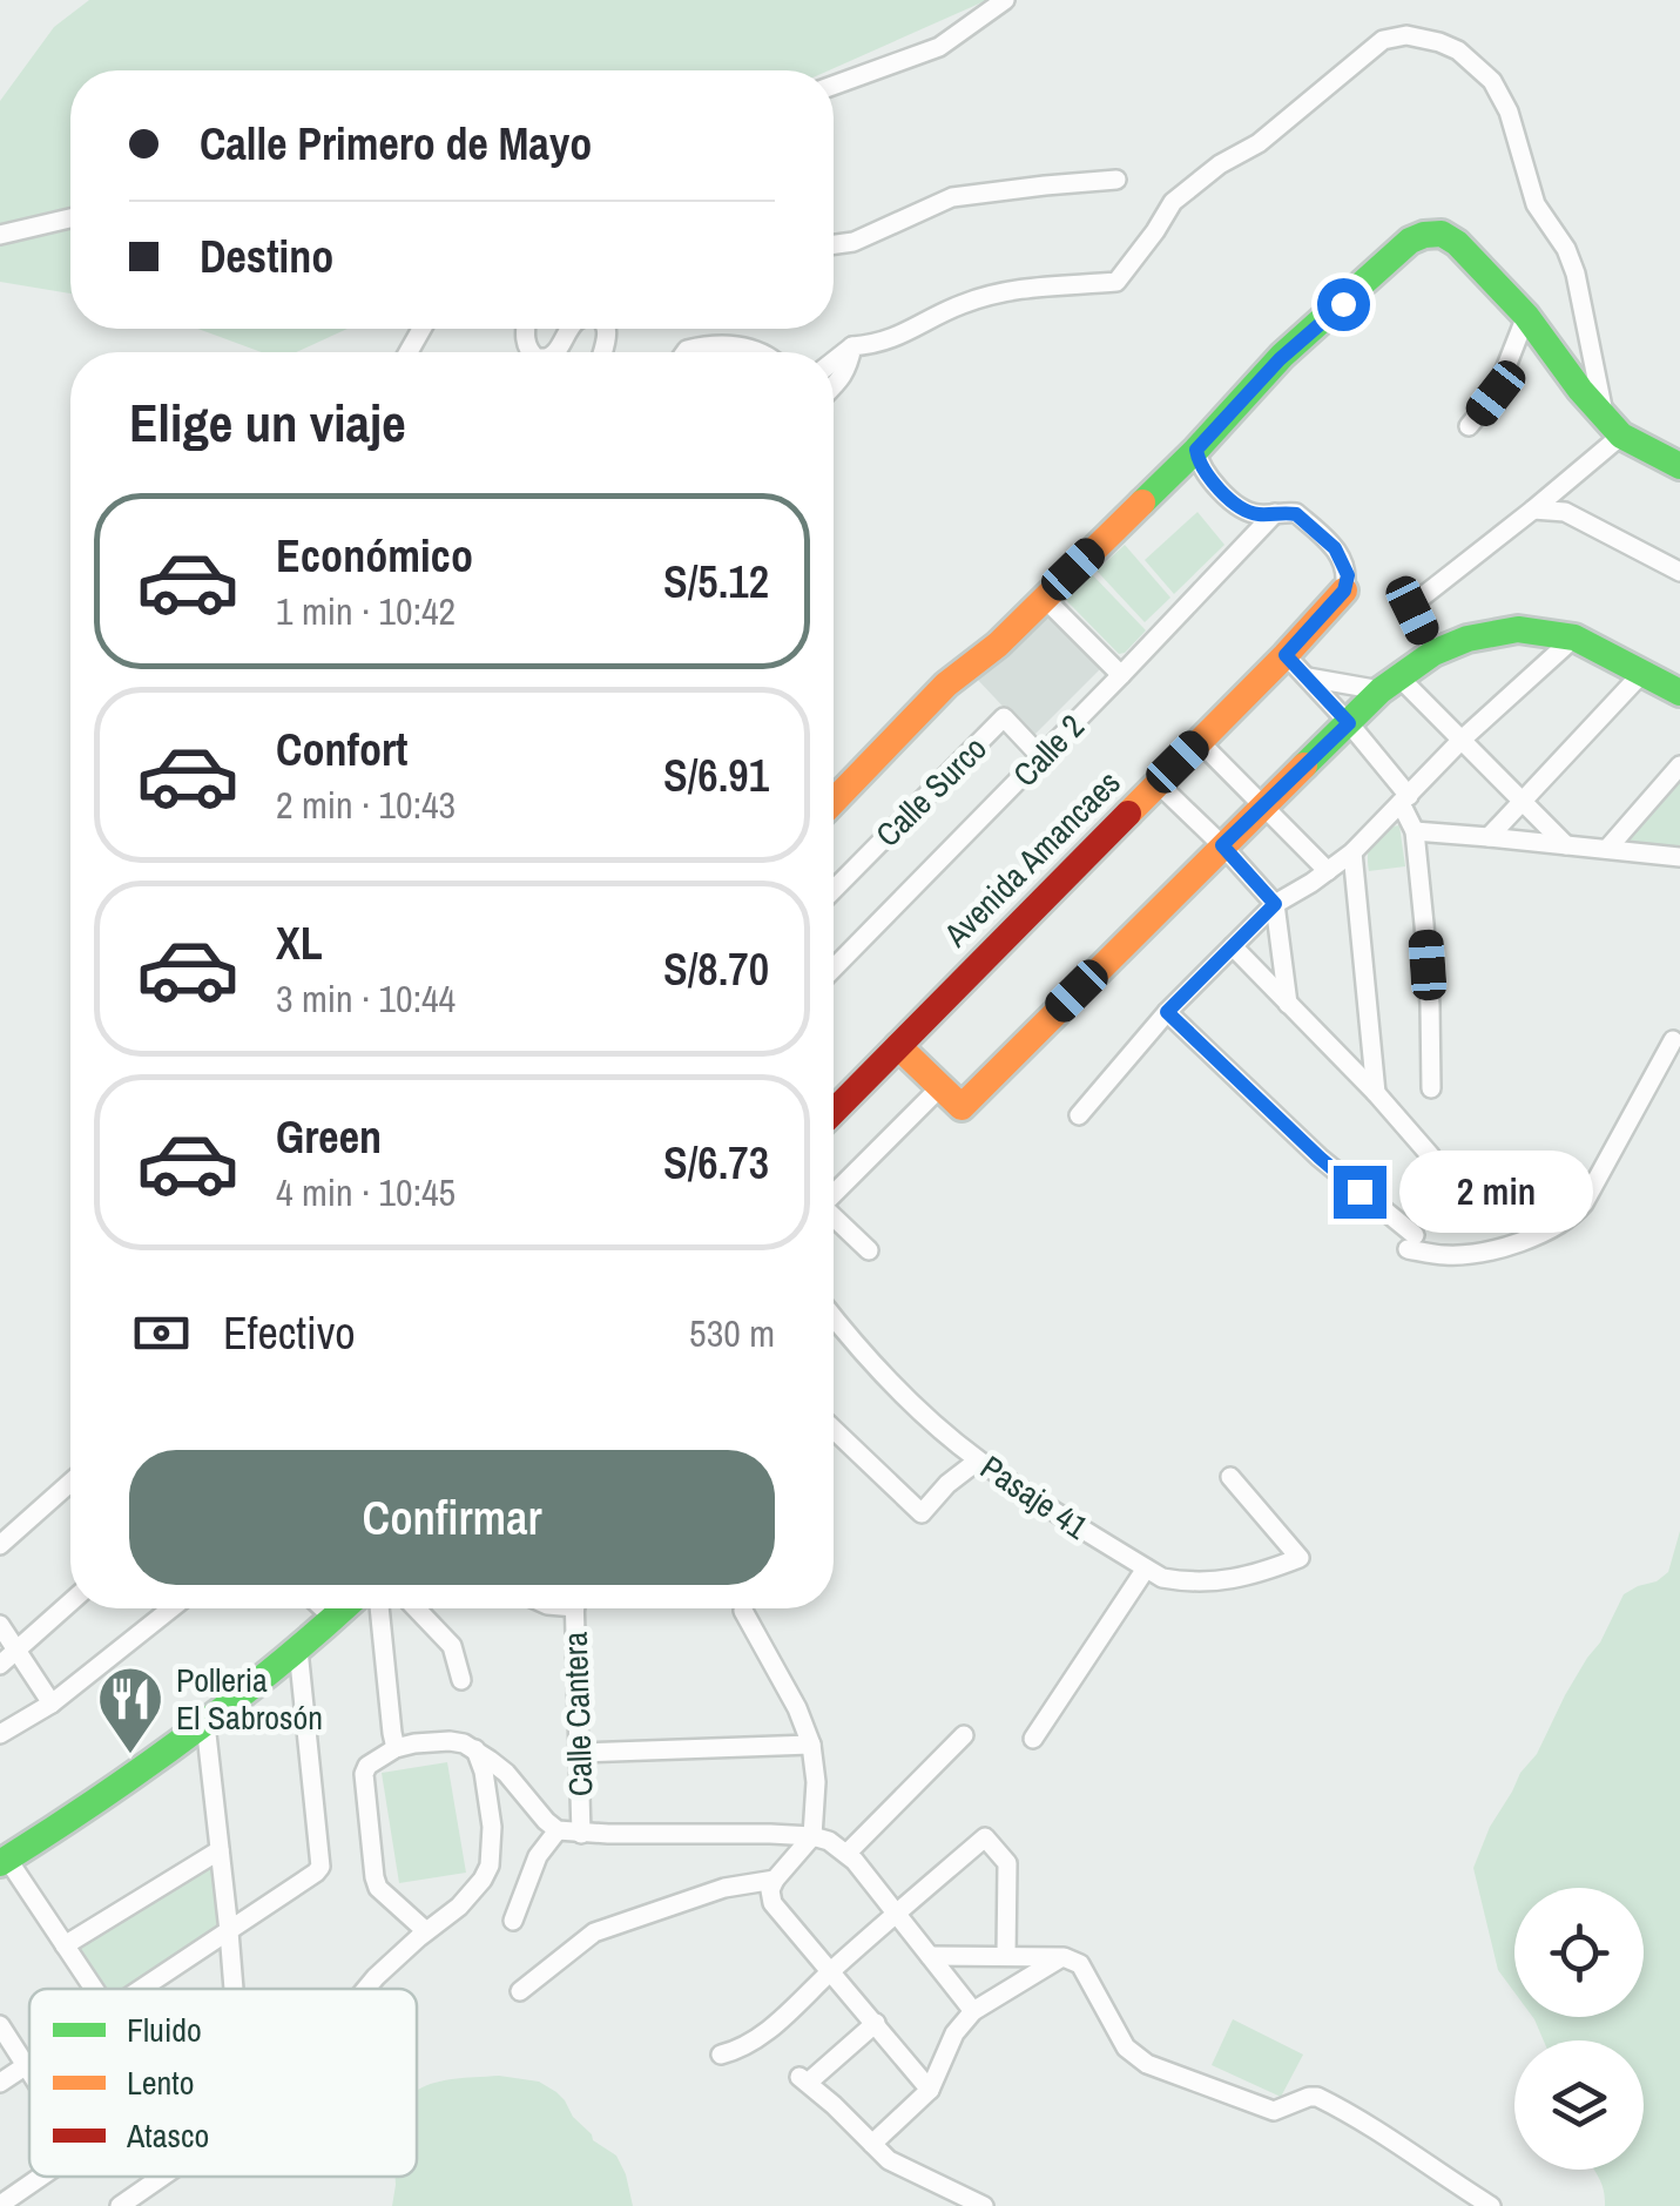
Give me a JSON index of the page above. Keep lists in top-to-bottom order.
{
  "streets": {
    "street": [
      "Calle 2",
      "Calle Surco",
      "Avenida Amancaes",
      "Pasaje 41",
      "Calle Cantera"
    ]
  },
  "crossings": [
    ["Calle 2", "Calle Surco"]
  ],
  "places": {
    "restaurant": ["Polleria El Sabrosón"]
  },
  "legend": ["Fluido", "Lento", "Atasco"],
  "page": {
    "banner": ["Calle Primero de Mayo", "Destino"],
    "heading": "Elige un viaje",
    "list": [
      {
        "name": "Económico",
        "note": "1 min · 10:42",
        "value": "S/5.12"
      },
      {
        "name": "Confort",
        "note": "2 min · 10:43",
        "value": "S/6.91"
      },
      {
        "name": "XL",
        "note": "3 min · 10:44",
        "value": "S/8.70"
      },
      {
        "name": "Green",
        "note": "4 min · 10:45",
        "value": "S/6.73"
      }
    ],
    "bubble": "2 min",
    "pay": ["Efectivo", "530 m"],
    "buttons": "Confirmar"
  }
}
